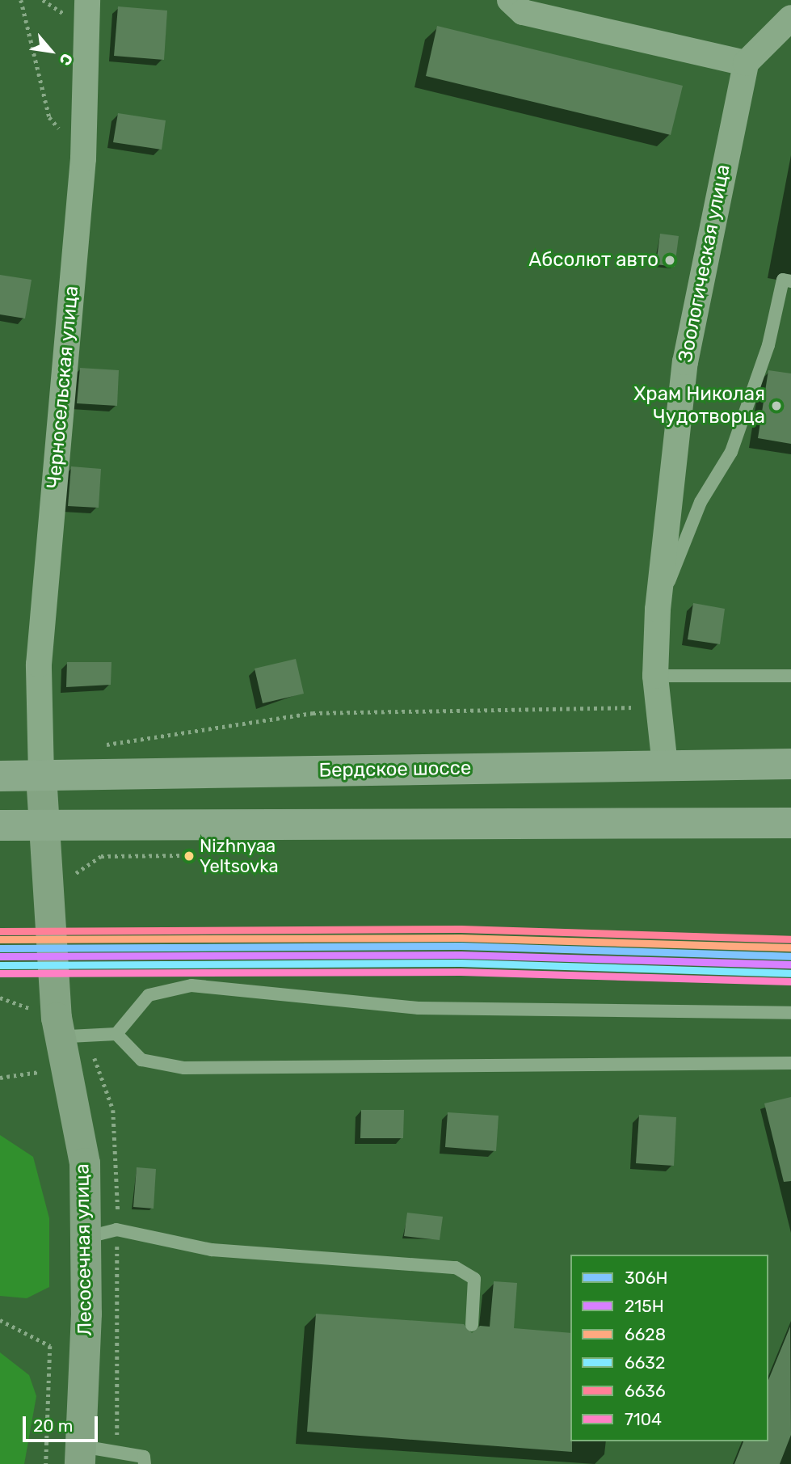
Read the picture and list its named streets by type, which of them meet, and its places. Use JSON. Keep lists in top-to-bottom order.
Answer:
{
  "streets": {
    "highway": ["Бердское шоссе"],
    "street": ["Зоологическая улица", "Черносельская улица", "Лесосечная улица"]
  },
  "crossings": [
    ["Зоологическая улица", "Бердское шоссе"],
    ["Черносельская улица", "Бердское шоссе"]
  ],
  "places": ["Абсолют авто", "Храм Николая Чудотворца", "Nizhnyaa Yeltsovka"],
  "lines": [
    "transit line 6636",
    "transit line 6628",
    "transit line 306Н",
    "transit line 215Н",
    "transit line 6632",
    "transit line 7104"
  ],
  "legend": [
    "306Н",
    "215Н",
    "6628",
    "6632",
    "6636",
    "7104"
  ],
  "scale_bar": "20 m",
  "north": "bottom right"
}
